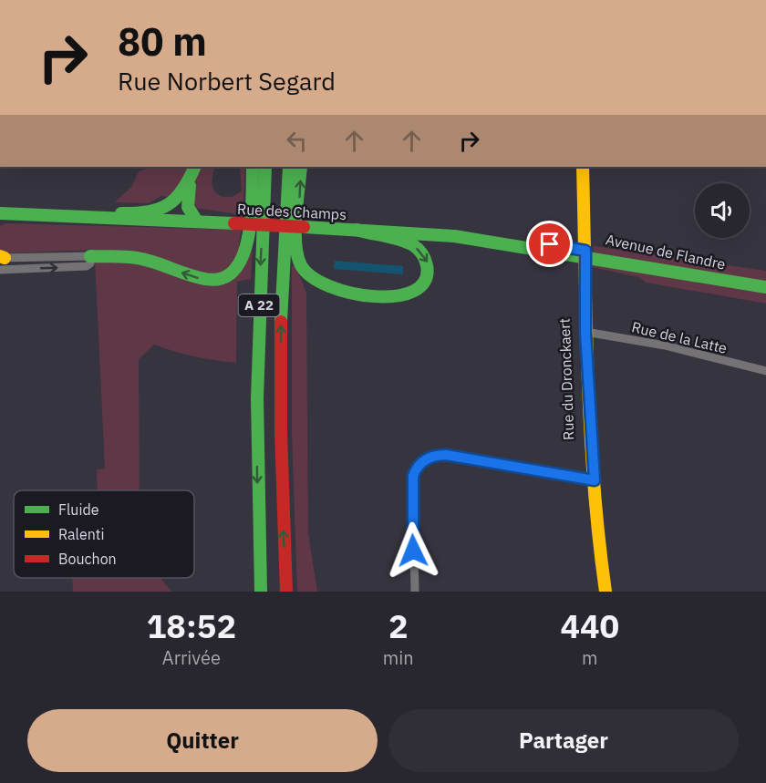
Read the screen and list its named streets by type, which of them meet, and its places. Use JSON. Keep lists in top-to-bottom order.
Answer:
{
  "streets": {
    "main road": [
      "Rue des Champs",
      "Avenue de Flandre",
      "A 22",
      "Rue du Dronckaert"
    ],
    "street": ["Rue de la Latte"]
  },
  "crossings": [
    ["Rue des Champs", "Avenue de Flandre"],
    ["Rue des Champs", "Rue du Dronckaert"],
    ["Avenue de Flandre", "Rue du Dronckaert"],
    ["Rue de la Latte", "Rue du Dronckaert"]
  ],
  "legend": ["Fluide", "Ralenti", "Bouchon"],
  "page": {
    "turn": ["80 m", "Rue Norbert Segard"],
    "eta": [
      "18:52",
      "Arrivée",
      "2",
      "min",
      "440",
      "m"
    ],
    "buttons": ["Quitter", "Partager"]
  }
}
